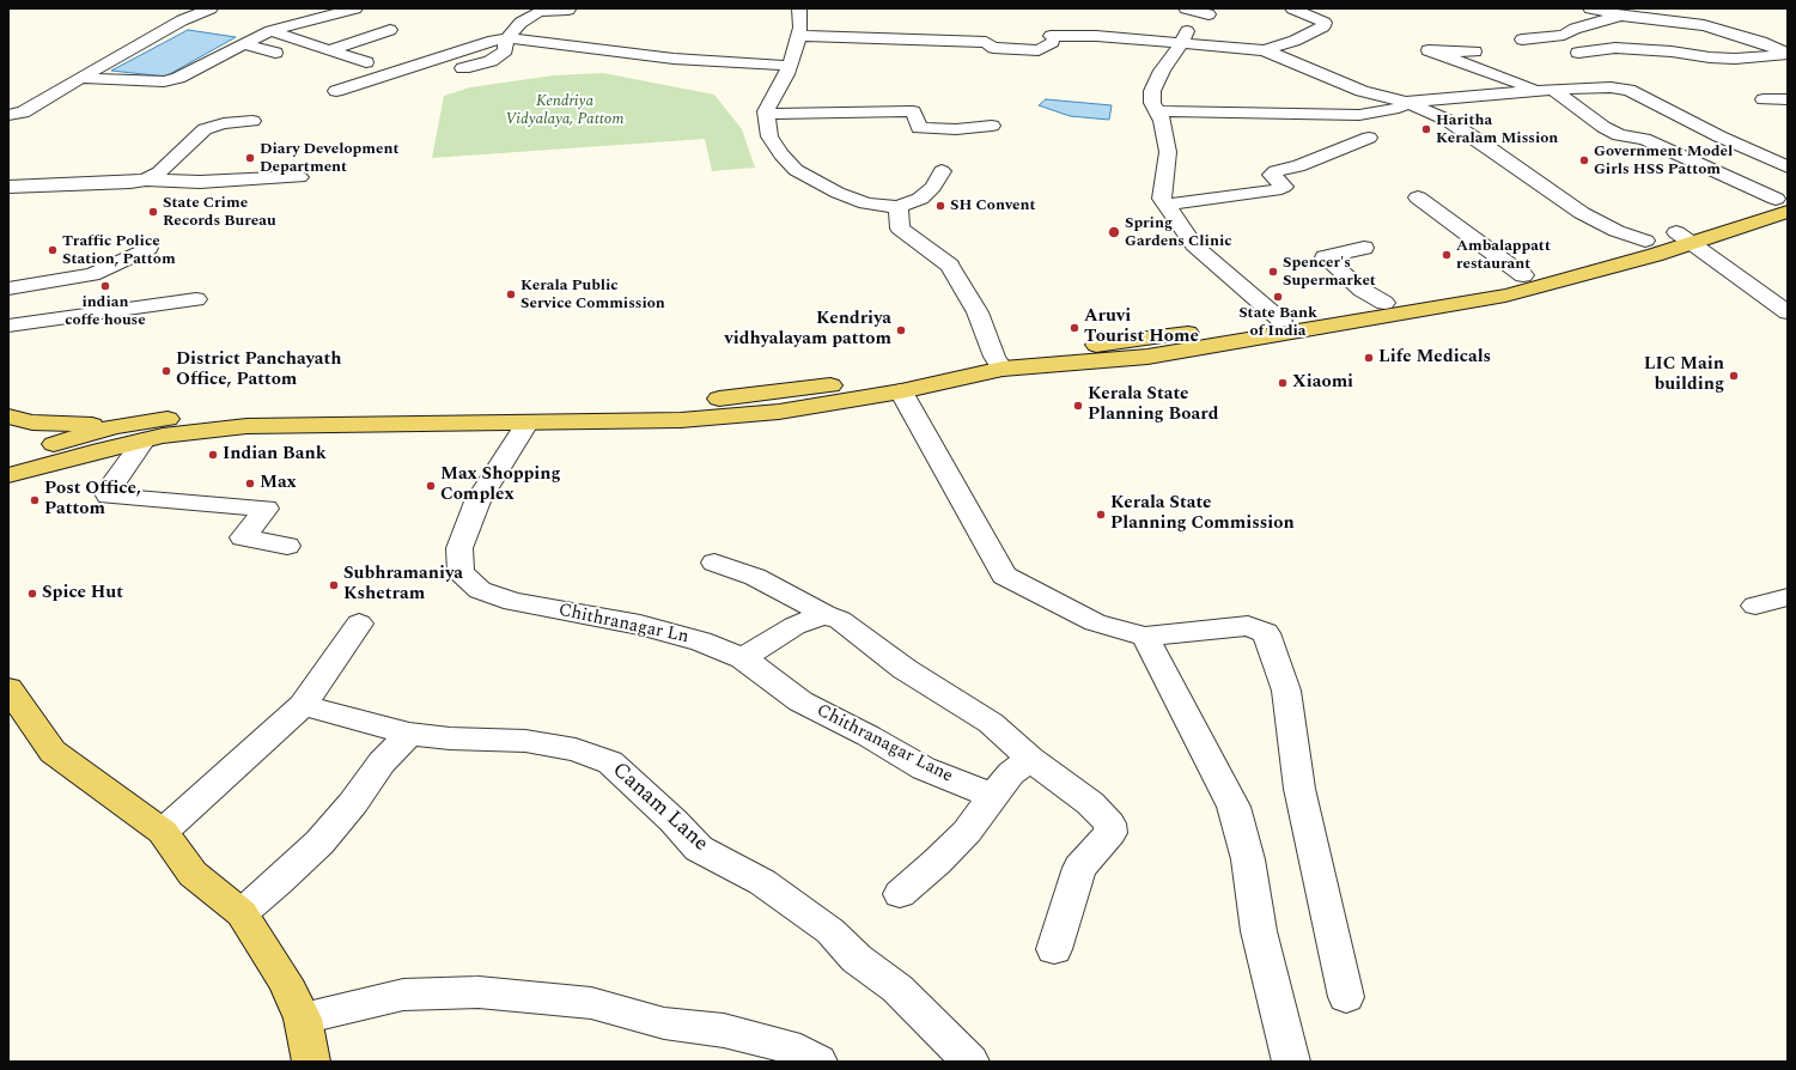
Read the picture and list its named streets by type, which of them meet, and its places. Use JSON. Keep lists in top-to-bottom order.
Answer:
{
  "streets": {
    "street": ["Chithranagar Ln", "Chithranagar Lane", "Canam Lane"]
  },
  "crossings": [
    ["Chithranagar Ln", "Chithranagar Lane"]
  ],
  "parks": ["Kendriya Vidyalaya, Pattom"],
  "places": [
    "Haritha Keralam Mission",
    "Diary Development Department",
    "Government Model Girls HSS Pattom",
    "SH Convent",
    "State Crime Records Bureau",
    "Spring Gardens Clinic",
    "Traffic Police Station, Pattom",
    "Ambalappatt restaurant",
    "Spencer's Supermarket",
    "indian coffe house",
    "Kerala Public Service Commission",
    "State Bank of India",
    "Aruvi Tourist Home",
    "Kendriya vidhyalayam pattom",
    "Life Medicals",
    "District Panchayath Office, Pattom",
    "LIC Main building",
    "Xiaomi",
    "Kerala State Planning Board",
    "Indian Bank",
    "Max",
    "Max Shopping Complex",
    "Post Office, Pattom",
    "Kerala State Planning Commission",
    "Subhramaniya Kshetram",
    "Spice Hut"
  ]
}
